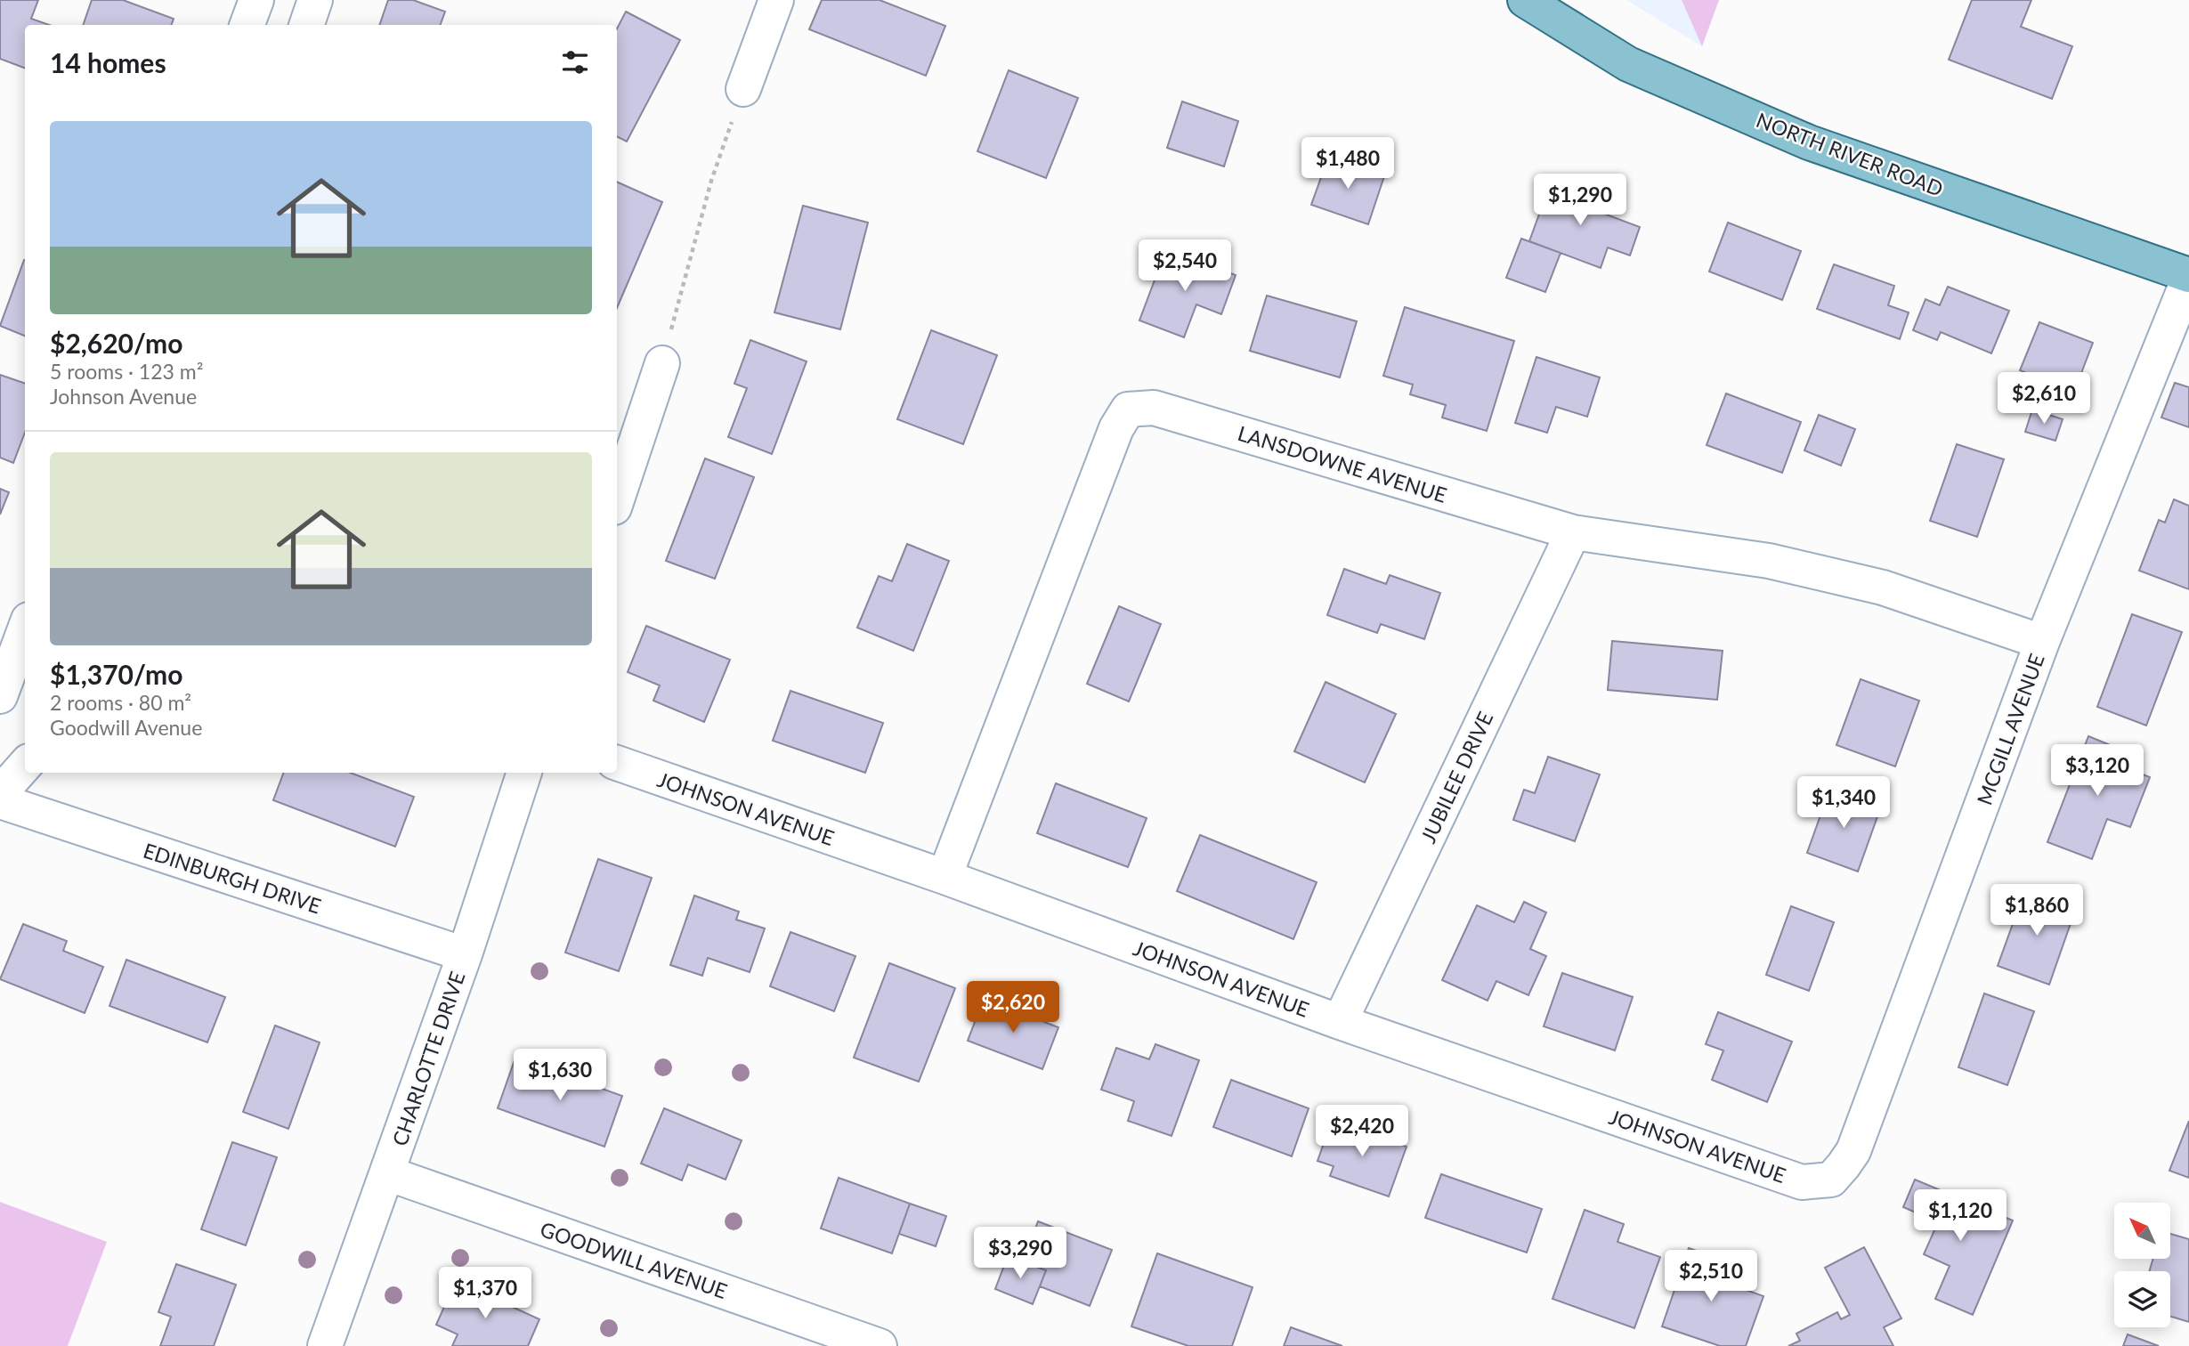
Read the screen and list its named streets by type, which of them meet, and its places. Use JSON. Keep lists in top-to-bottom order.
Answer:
{
  "streets": {
    "main road": ["NORTH RIVER ROAD"],
    "street": [
      "LANSDOWNE AVENUE",
      "MCGILL AVENUE",
      "JUBILEE DRIVE",
      "JOHNSON AVENUE",
      "EDINBURGH DRIVE",
      "CHARLOTTE DRIVE",
      "GOODWILL AVENUE"
    ]
  },
  "crossings": [
    ["NORTH RIVER ROAD", "MCGILL AVENUE"],
    ["LANSDOWNE AVENUE", "MCGILL AVENUE"],
    ["LANSDOWNE AVENUE", "JUBILEE DRIVE"],
    ["LANSDOWNE AVENUE", "JOHNSON AVENUE"],
    ["MCGILL AVENUE", "JOHNSON AVENUE"],
    ["JUBILEE DRIVE", "JOHNSON AVENUE"],
    ["EDINBURGH DRIVE", "CHARLOTTE DRIVE"],
    ["CHARLOTTE DRIVE", "GOODWILL AVENUE"]
  ],
  "north": "top left",
  "page": {
    "heading": "14 homes",
    "list": [
      {
        "name": "$2,620/mo",
        "note": "5 rooms · 123 m² · Johnson Avenue"
      },
      {
        "name": "$1,370/mo",
        "note": "2 rooms · 80 m² · Goodwill Avenue"
      }
    ],
    "price": [
      "$1,480",
      "$1,290",
      "$2,540",
      "$2,610",
      "$3,120",
      "$1,340",
      "$1,860",
      "$2,620",
      "$1,630",
      "$2,420",
      "$1,120",
      "$3,290",
      "$2,510",
      "$1,370"
    ]
  }
}
